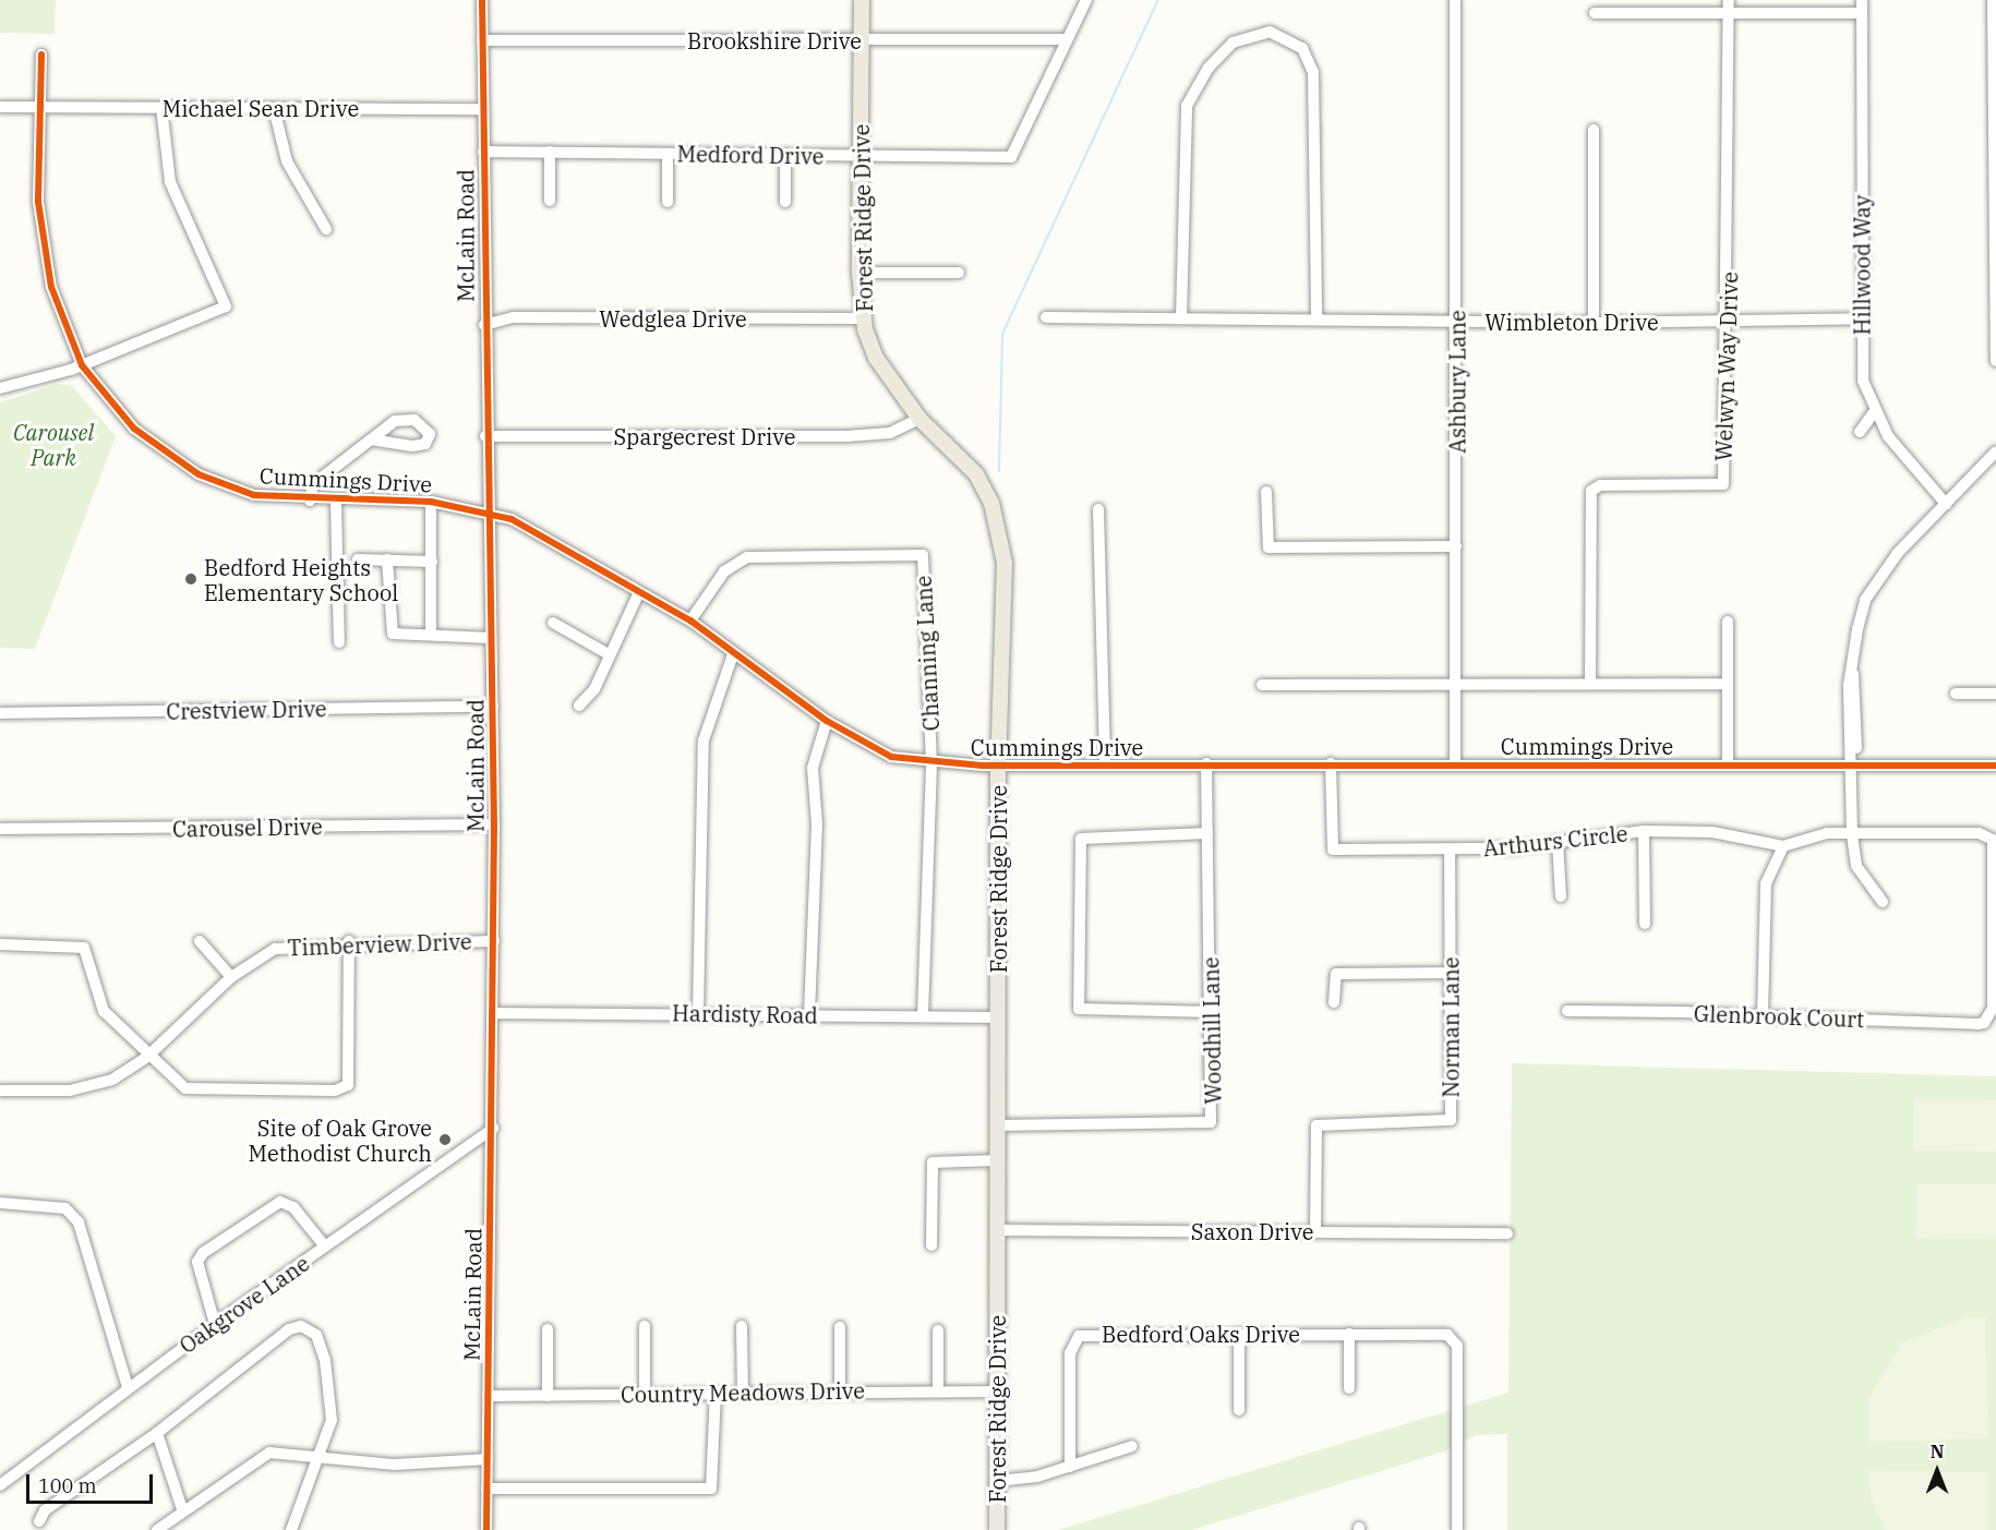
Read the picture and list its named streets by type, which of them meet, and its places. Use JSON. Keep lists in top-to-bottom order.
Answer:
{
  "streets": {
    "main road": ["Forest Ridge Drive"],
    "street": [
      "Brookshire Drive",
      "Michael Sean Drive",
      "Medford Drive",
      "McLain Road",
      "Hillwood Way",
      "Wedglea Drive",
      "Wimbleton Drive",
      "Welwyn Way Drive",
      "Ashbury Lane",
      "Spargecrest Drive",
      "Cummings Drive",
      "Channing Lane",
      "Crestview Drive",
      "Carousel Drive",
      "Arthurs Circle",
      "Timberview Drive",
      "Hardisty Road",
      "Glenbrook Court",
      "Norman Lane",
      "Woodhill Lane",
      "Saxon Drive",
      "Oakgrove Lane",
      "Bedford Oaks Drive",
      "Country Meadows Drive"
    ]
  },
  "crossings": [
    ["Brookshire Drive", "Medford Drive"],
    ["Brookshire Drive", "Forest Ridge Drive"],
    ["Brookshire Drive", "McLain Road"],
    ["Michael Sean Drive", "McLain Road"],
    ["Michael Sean Drive", "Cummings Drive"],
    ["Medford Drive", "Forest Ridge Drive"],
    ["Medford Drive", "McLain Road"],
    ["Forest Ridge Drive", "Wedglea Drive"],
    ["Forest Ridge Drive", "Spargecrest Drive"],
    ["Forest Ridge Drive", "Cummings Drive"],
    ["Forest Ridge Drive", "Hardisty Road"],
    ["Forest Ridge Drive", "Woodhill Lane"],
    ["Forest Ridge Drive", "Saxon Drive"],
    ["Forest Ridge Drive", "Country Meadows Drive"],
    ["McLain Road", "Wedglea Drive"],
    ["McLain Road", "Spargecrest Drive"],
    ["McLain Road", "Cummings Drive"],
    ["McLain Road", "Crestview Drive"],
    ["McLain Road", "Carousel Drive"],
    ["McLain Road", "Timberview Drive"],
    ["McLain Road", "Hardisty Road"],
    ["McLain Road", "Oakgrove Lane"],
    ["McLain Road", "Country Meadows Drive"],
    ["Hillwood Way", "Wimbleton Drive"],
    ["Wimbleton Drive", "Welwyn Way Drive"],
    ["Wimbleton Drive", "Ashbury Lane"],
    ["Ashbury Lane", "Cummings Drive"],
    ["Cummings Drive", "Channing Lane"],
    ["Cummings Drive", "Arthurs Circle"],
    ["Cummings Drive", "Woodhill Lane"],
    ["Channing Lane", "Hardisty Road"],
    ["Arthurs Circle", "Norman Lane"],
    ["Norman Lane", "Saxon Drive"]
  ],
  "parks": ["Carousel Park"],
  "places": ["Bedford Heights Elementary School", "Site of Oak Grove Methodist Church"],
  "scale_bar": "100 m",
  "north": "top"
}
